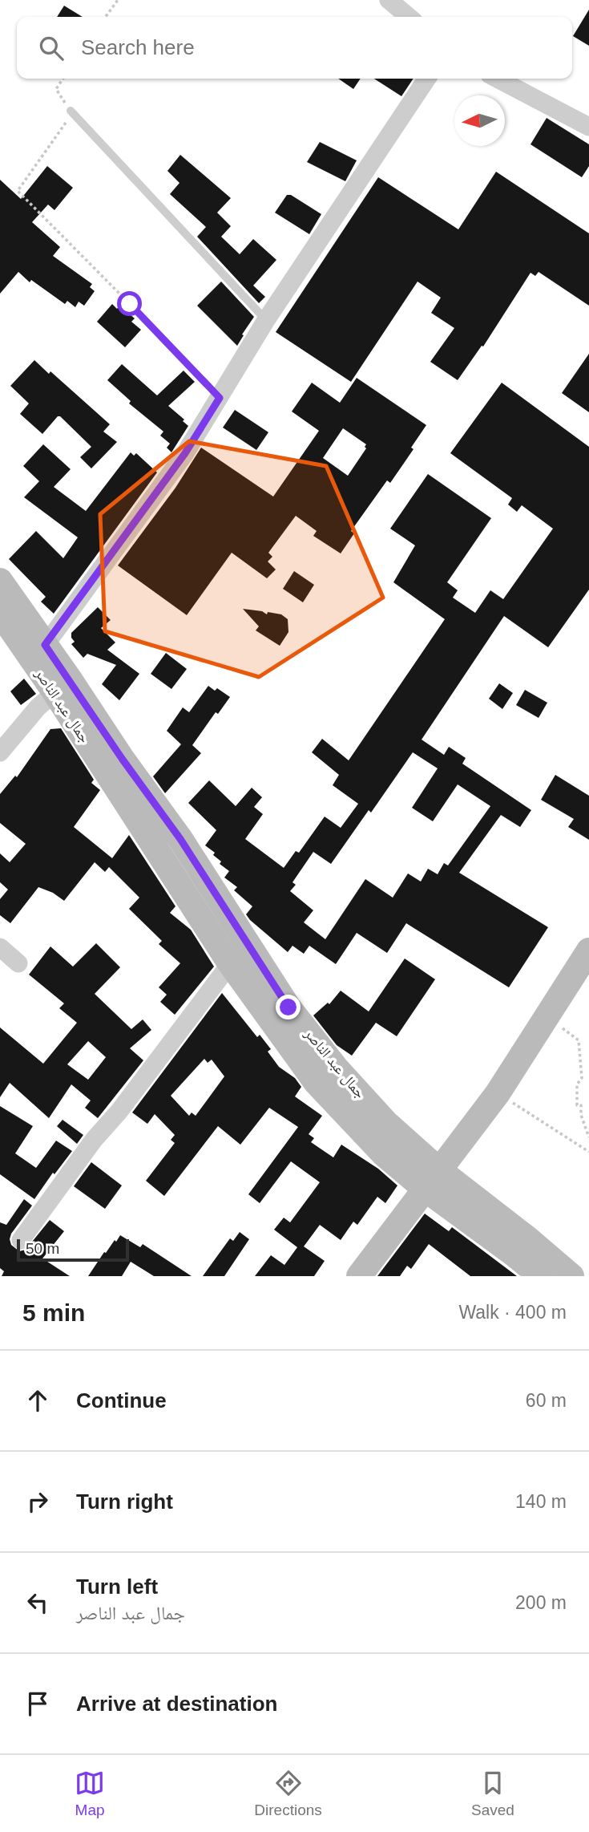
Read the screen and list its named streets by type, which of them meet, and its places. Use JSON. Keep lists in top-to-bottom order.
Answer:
{
  "streets": {
    "main road": ["جمال عبد الناصر"]
  },
  "scale_bar": "50 m",
  "north": "left",
  "page": {
    "search": "Search here",
    "scale": "50 m",
    "heading": ["5 min", "Walk · 400 m"],
    "list": [
      ["Continue", "60 m"],
      ["Turn right", "140 m"],
      ["Turn left", "جمال عبد الناصر", "200 m"],
      "Arrive at destination"
    ],
    "nav": ["Map", "Directions", "Saved"]
  }
}
